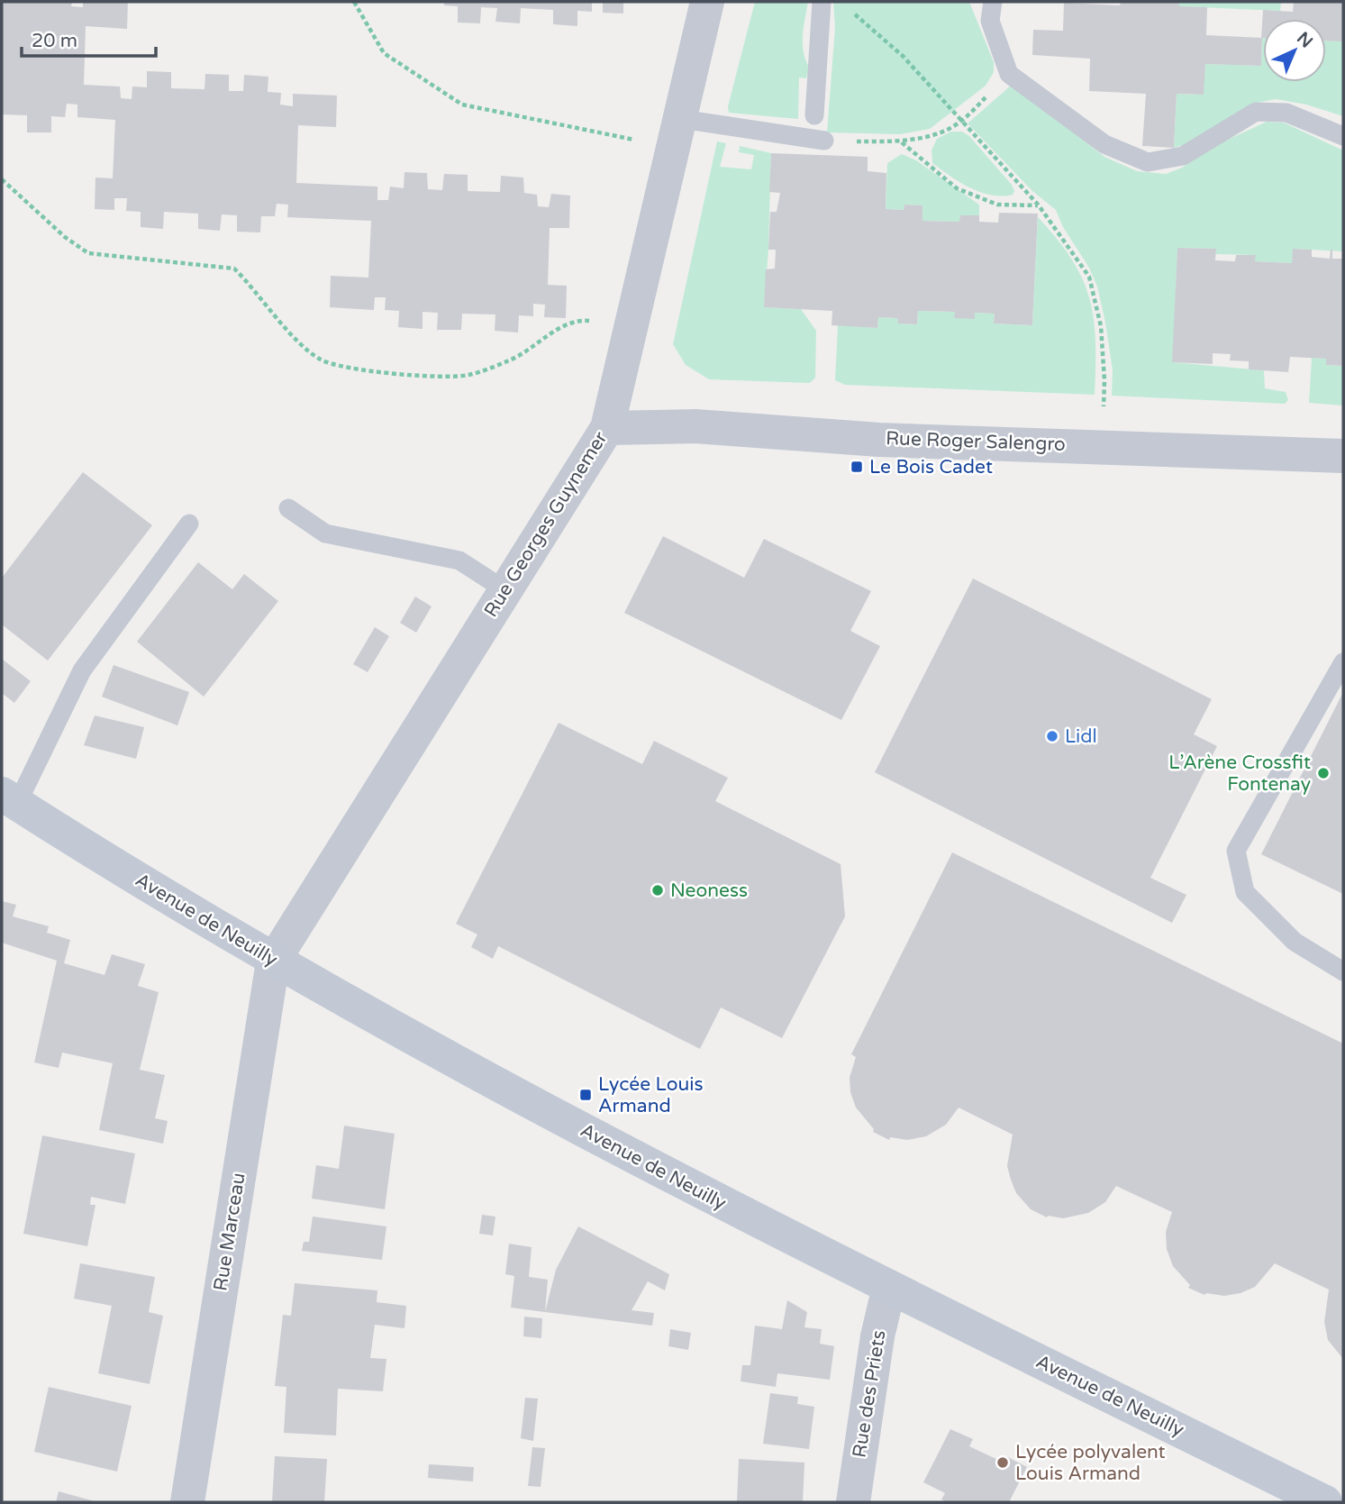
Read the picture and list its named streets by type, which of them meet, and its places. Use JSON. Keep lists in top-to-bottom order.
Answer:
{
  "streets": {
    "street": [
      "Rue Roger Salengro",
      "Rue Georges Guynemer",
      "Avenue de Neuilly",
      "Rue Marceau",
      "Rue des Priets"
    ]
  },
  "crossings": [
    ["Rue Roger Salengro", "Rue Georges Guynemer"],
    ["Rue Georges Guynemer", "Avenue de Neuilly"],
    ["Rue Georges Guynemer", "Rue Marceau"],
    ["Avenue de Neuilly", "Rue Marceau"],
    ["Avenue de Neuilly", "Rue des Priets"]
  ],
  "places": {
    "transit": ["Le Bois Cadet", "Lycée Louis Armand"],
    "other": [
      "Lidl",
      "L’Arène Crossfit Fontenay",
      "Neoness",
      "Lycée polyvalent Louis Armand"
    ]
  },
  "scale_bar": "20 m",
  "north": "top right"
}
